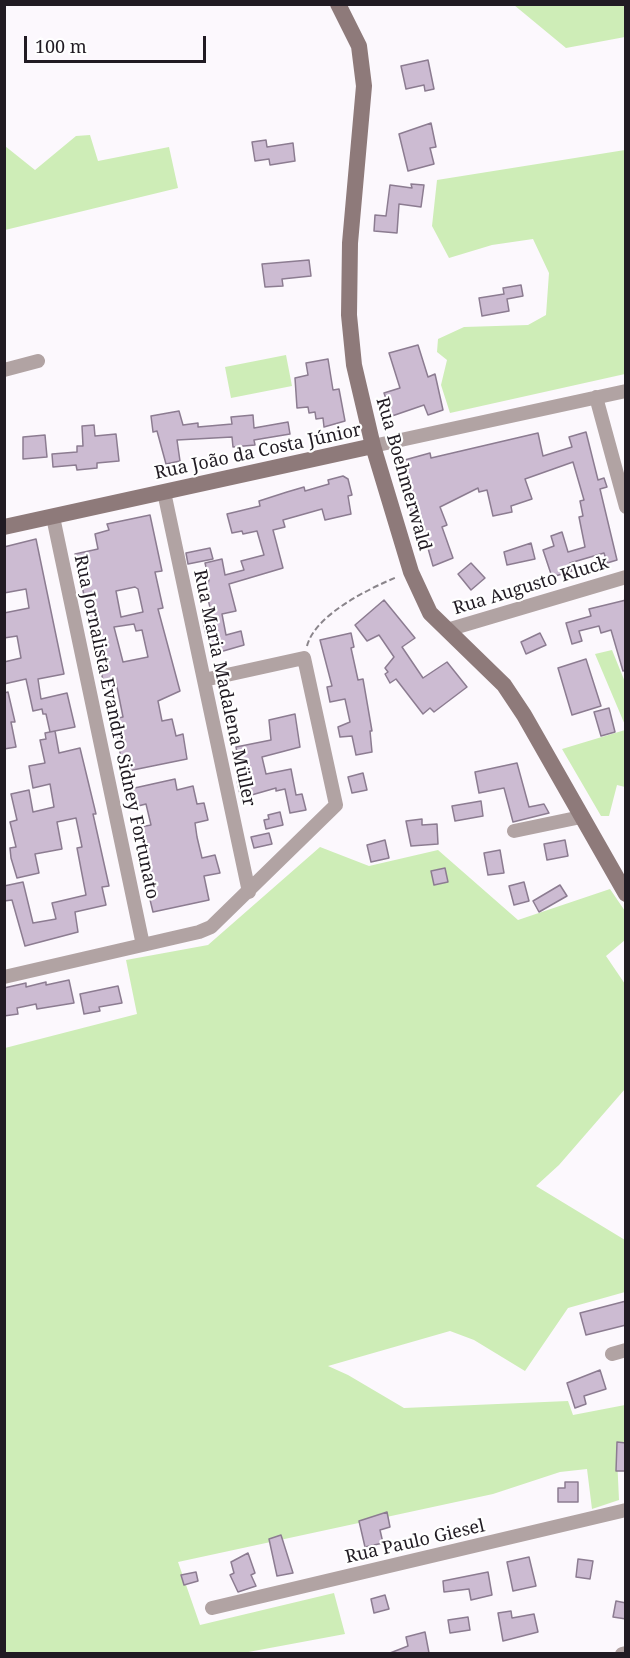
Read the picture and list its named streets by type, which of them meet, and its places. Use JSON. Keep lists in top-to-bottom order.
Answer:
{
  "streets": {
    "main road": ["Rua João da Costa Júnior", "Rua Boehmerwald"],
    "street": [
      "Rua Augusto Kluck",
      "Rua Maria Madalena Müller",
      "Rua Jornalista Evandro Sidney Fortunato",
      "Rua Paulo Giesel"
    ]
  },
  "crossings": [
    ["Rua João da Costa Júnior", "Rua Boehmerwald"],
    ["Rua João da Costa Júnior", "Rua Maria Madalena Müller"],
    ["Rua João da Costa Júnior", "Rua Jornalista Evandro Sidney Fortunato"],
    ["Rua Boehmerwald", "Rua Augusto Kluck"]
  ],
  "scale_bar": "100 m"
}
